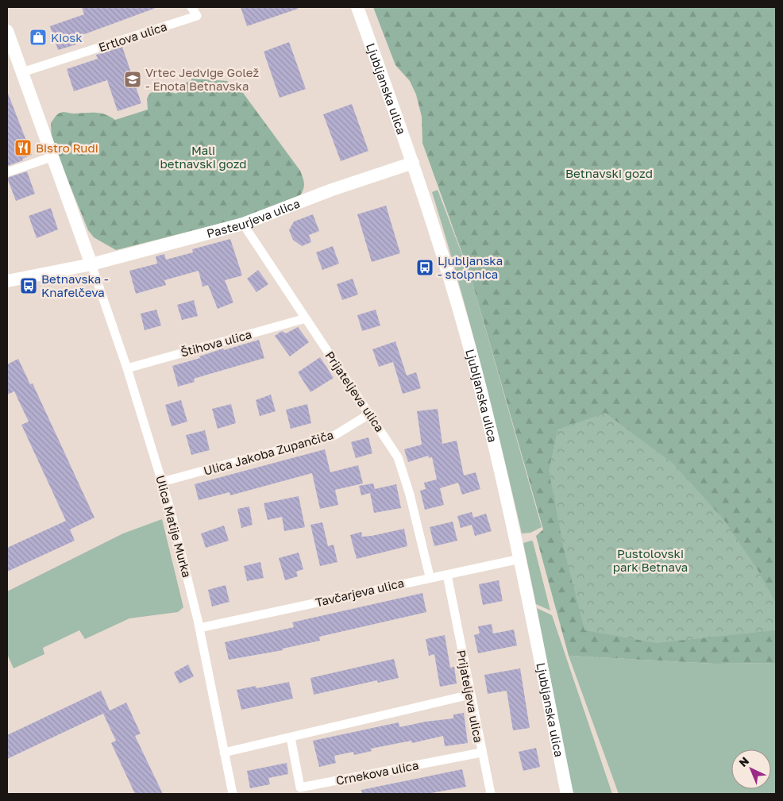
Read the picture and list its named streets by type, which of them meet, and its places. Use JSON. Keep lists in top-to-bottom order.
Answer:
{
  "streets": {
    "street": [
      "Ertlova ulica",
      "Ljubljanska ulica",
      "Pasteurjeva ulica",
      "Štihova ulica",
      "Prijateljeva ulica",
      "Ulica Jakoba Zupančiča",
      "Ulica Matije Murka",
      "Tavčarjeva ulica",
      "Crnekova ulica"
    ]
  },
  "crossings": [
    ["Ljubljanska ulica", "Pasteurjeva ulica"],
    ["Ljubljanska ulica", "Tavčarjeva ulica"],
    ["Pasteurjeva ulica", "Prijateljeva ulica"],
    ["Pasteurjeva ulica", "Ulica Matije Murka"],
    ["Štihova ulica", "Prijateljeva ulica"],
    ["Štihova ulica", "Ulica Matije Murka"],
    ["Prijateljeva ulica", "Ulica Jakoba Zupančiča"],
    ["Prijateljeva ulica", "Tavčarjeva ulica"],
    ["Prijateljeva ulica", "Crnekova ulica"],
    ["Ulica Jakoba Zupančiča", "Ulica Matije Murka"],
    ["Ulica Matije Murka", "Tavčarjeva ulica"]
  ],
  "parks": ["Mali betnavski gozd", "Betnavski gozd", "Pustolovski park Betnava"],
  "places": {
    "shop": ["Kiosk"],
    "school or university": ["Vrtec Jedvige Golež - Enota Betnavska"],
    "restaurant": ["Bistro Rudi"],
    "bus stop": ["Ljubljanska - stolpnica", "Betnavska - Knafelčeva"]
  },
  "north": "top left"
}
